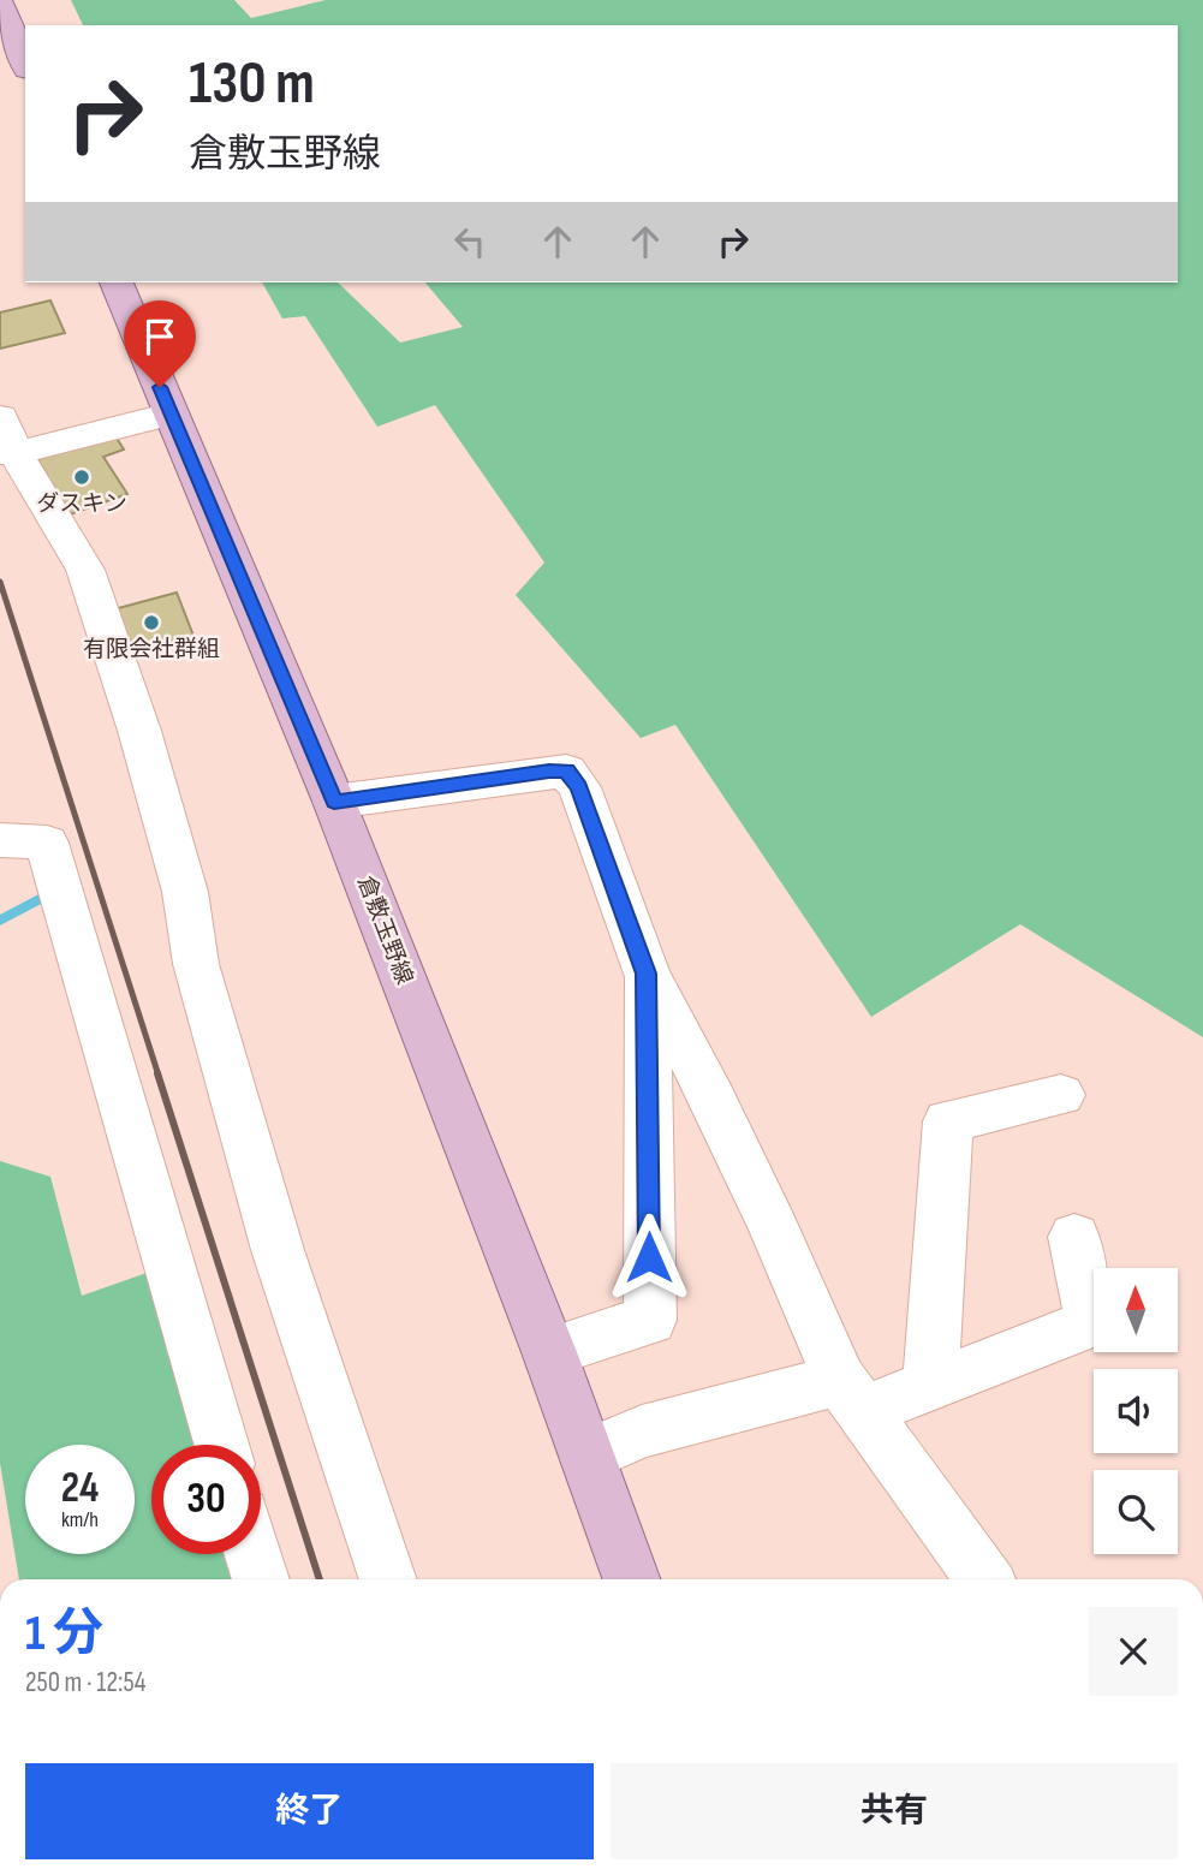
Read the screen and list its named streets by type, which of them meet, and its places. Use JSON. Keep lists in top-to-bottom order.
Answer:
{
  "streets": {
    "main road": ["倉敷玉野線"]
  },
  "places": ["ダスキン", "有限会社群組"],
  "north": "top",
  "page": {
    "turn": ["130 m", "倉敷玉野線"],
    "speed": "24 km/h",
    "limit": "30",
    "heading": ["1 分", "250 m · 12:54"],
    "buttons": ["終了", "共有"]
  }
}
